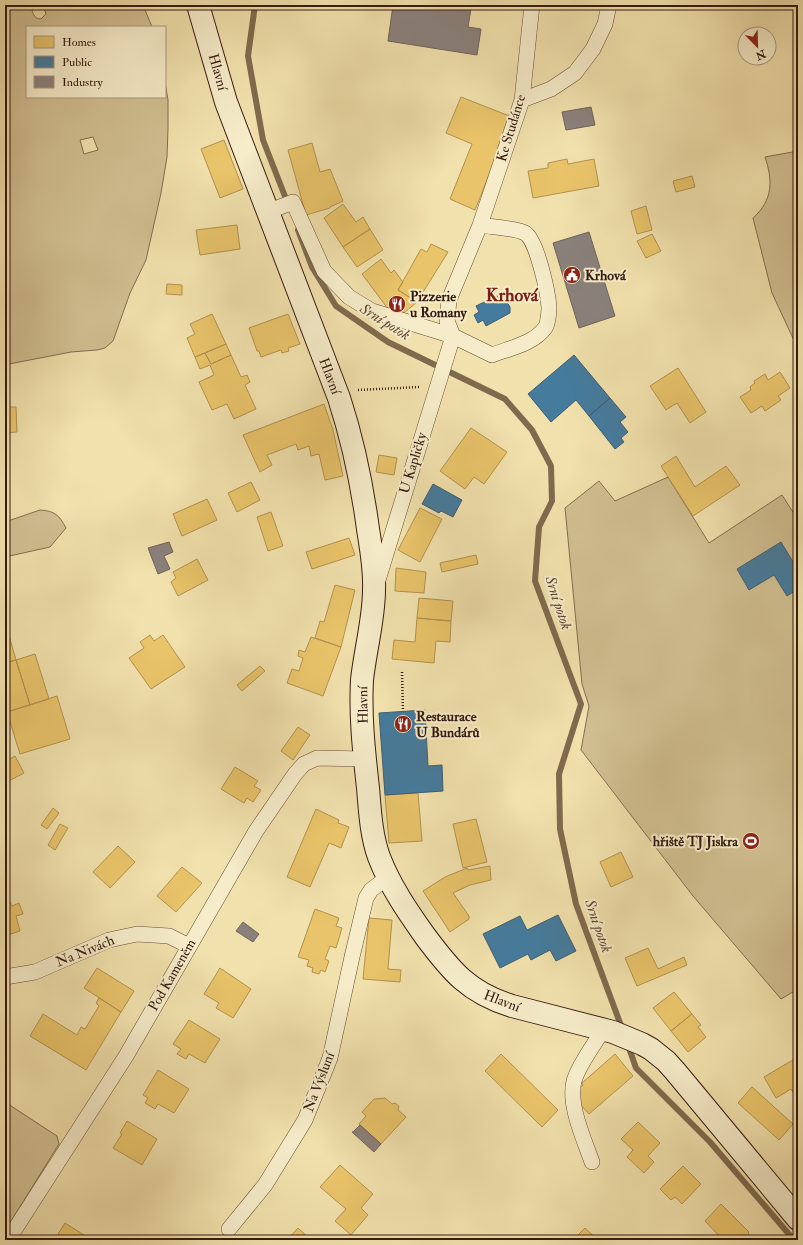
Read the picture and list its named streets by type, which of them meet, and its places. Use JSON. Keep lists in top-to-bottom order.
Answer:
{
  "streets": {
    "street": [
      "Hlavní",
      "Ke Studánce",
      "U Kapličky",
      "Na Nivách",
      "Pod Kameněm",
      "Na Výsluní"
    ]
  },
  "crossings": [
    ["Hlavní", "U Kapličky"],
    ["Hlavní", "Pod Kameněm"],
    ["Hlavní", "Na Výsluní"],
    ["Ke Studánce", "U Kapličky"],
    ["Na Nivách", "Pod Kameněm"]
  ],
  "districts": ["Krhová"],
  "water": ["Srní potok"],
  "places": {
    "public building": ["Krhová"],
    "restaurant": ["Pizzerie u Romany", "Restaurace U Bundárů"],
    "sports": ["hřiště TJ Jiskra"]
  },
  "legend": ["Homes", "Public", "Industry"],
  "north": "bottom right"
}
